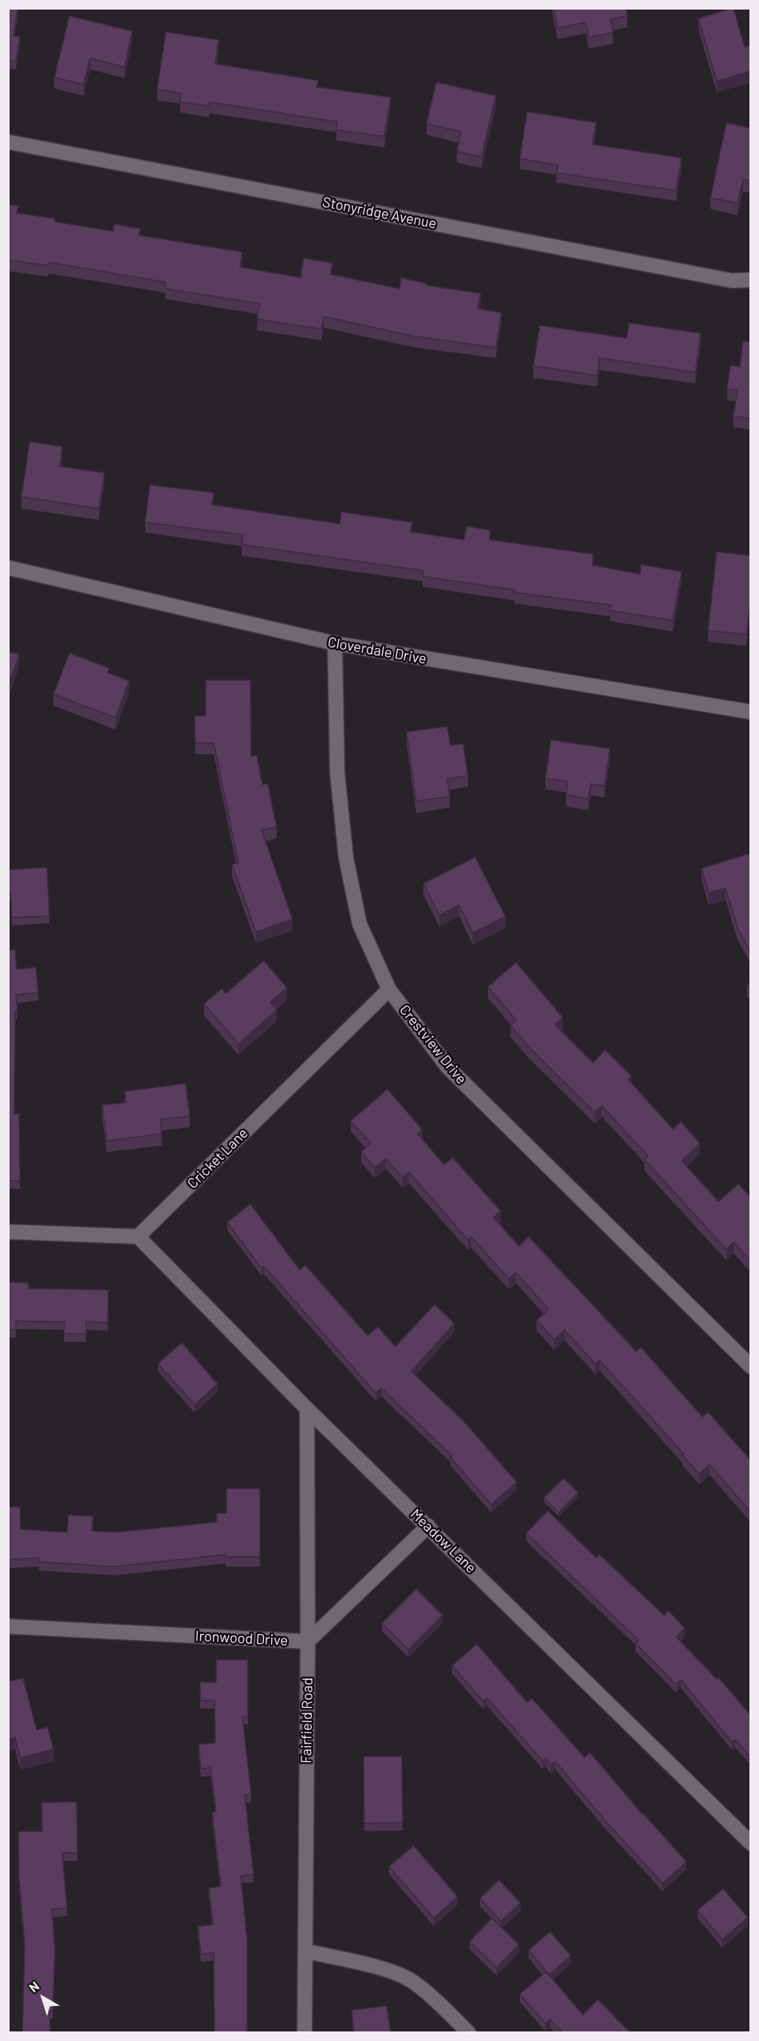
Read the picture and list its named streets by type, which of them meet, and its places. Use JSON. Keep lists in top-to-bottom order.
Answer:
{
  "streets": {
    "street": [
      "Stonyridge Avenue",
      "Cloverdale Drive",
      "Crestview Drive",
      "Cricket Lane",
      "Meadow Lane",
      "Ironwood Drive",
      "Fairfield Road"
    ]
  },
  "crossings": [
    ["Cloverdale Drive", "Crestview Drive"],
    ["Crestview Drive", "Cricket Lane"],
    ["Cricket Lane", "Meadow Lane"],
    ["Meadow Lane", "Ironwood Drive"],
    ["Meadow Lane", "Fairfield Road"],
    ["Ironwood Drive", "Fairfield Road"]
  ],
  "north": "top left"
}
